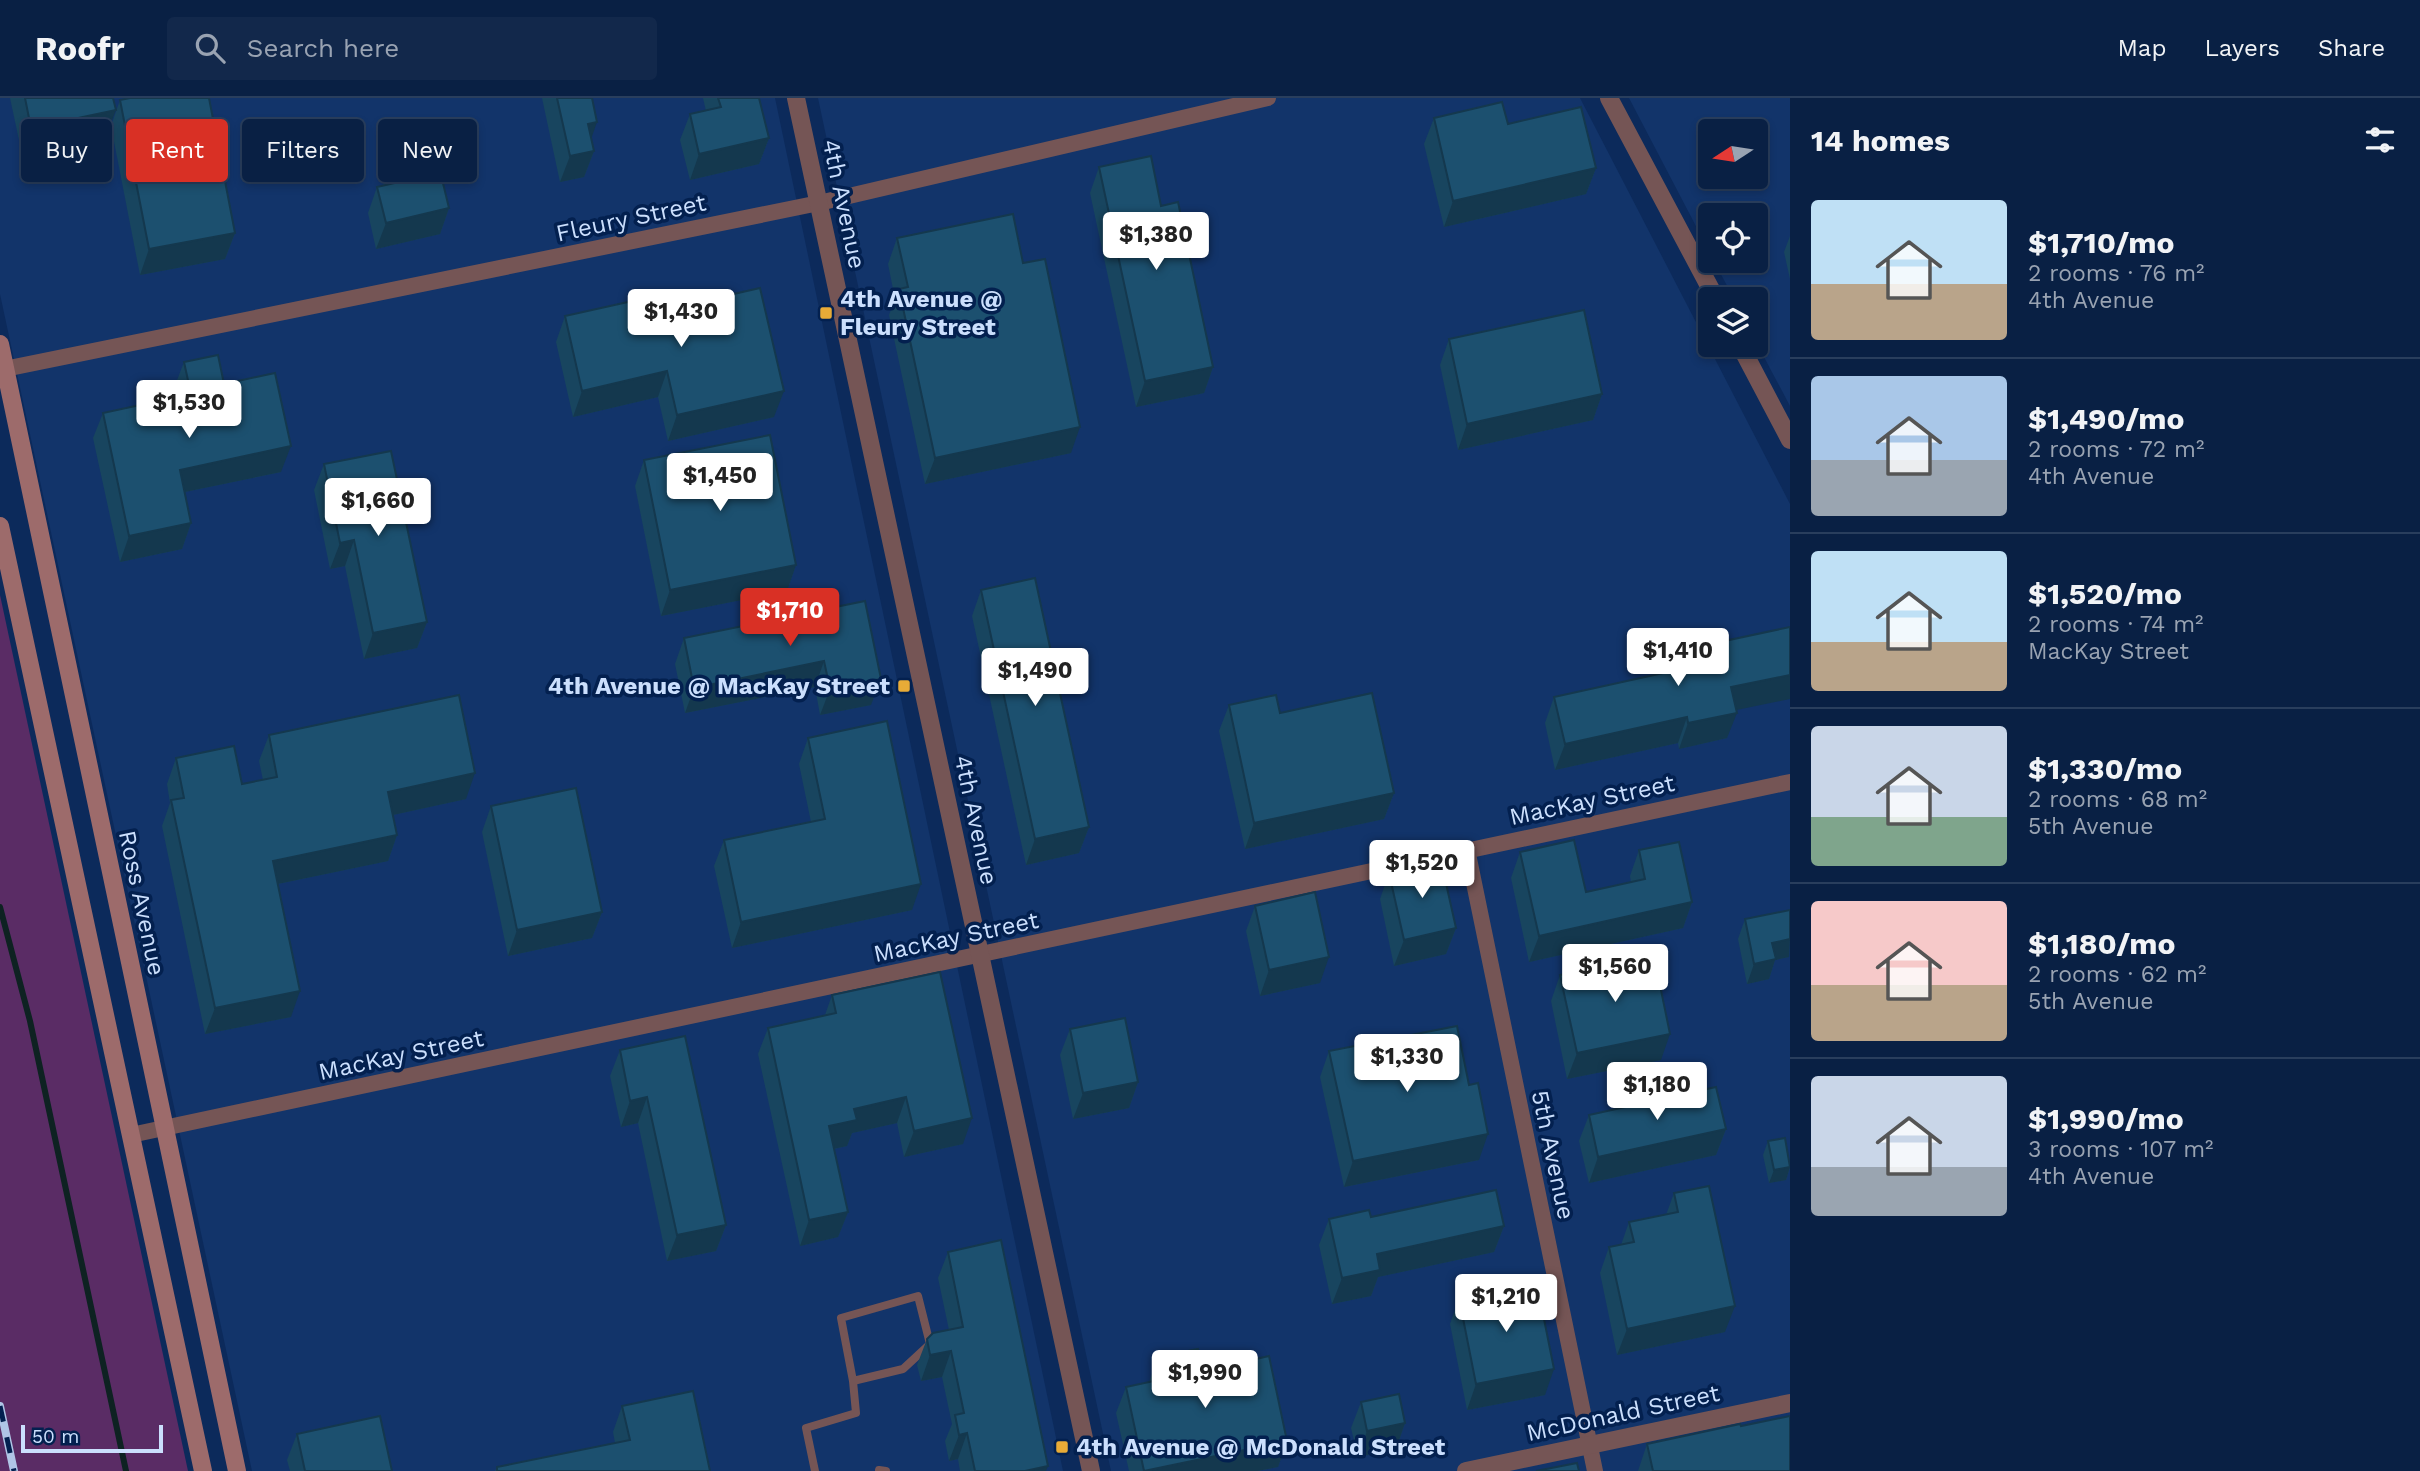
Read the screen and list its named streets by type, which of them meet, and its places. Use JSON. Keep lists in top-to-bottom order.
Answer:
{
  "streets": {
    "main road": ["Ross Avenue"],
    "street": [
      "4th Avenue",
      "Fleury Street",
      "MacKay Street",
      "5th Avenue",
      "McDonald Street"
    ]
  },
  "crossings": [
    ["4th Avenue", "Fleury Street"],
    ["4th Avenue", "MacKay Street"],
    ["Fleury Street", "Ross Avenue"],
    ["MacKay Street", "Ross Avenue"],
    ["MacKay Street", "5th Avenue"],
    ["5th Avenue", "McDonald Street"]
  ],
  "places": {
    "transit": ["4th Avenue @ Fleury Street", "4th Avenue @ MacKay Street", "4th Avenue @ McDonald Street"]
  },
  "scale_bar": "50 m",
  "north": "left",
  "page": {
    "header": "Roofr",
    "search": "Search here",
    "nav": ["Map", "Layers", "Share"],
    "heading": "14 homes",
    "chip": [
      "Buy",
      "Rent",
      "Filters",
      "New"
    ],
    "list": [
      {
        "name": "$1,710/mo",
        "note": "2 rooms · 76 m² · 4th Avenue"
      },
      {
        "name": "$1,490/mo",
        "note": "2 rooms · 72 m² · 4th Avenue"
      },
      {
        "name": "$1,520/mo",
        "note": "2 rooms · 74 m² · MacKay Street"
      },
      {
        "name": "$1,330/mo",
        "note": "2 rooms · 68 m² · 5th Avenue"
      },
      {
        "name": "$1,180/mo",
        "note": "2 rooms · 62 m² · 5th Avenue"
      },
      {
        "name": "$1,990/mo",
        "note": "3 rooms · 107 m² · 4th Avenue"
      }
    ],
    "price": [
      "$1,380",
      "$1,430",
      "$1,530",
      "$1,450",
      "$1,660",
      "$1,710",
      "$1,410",
      "$1,490",
      "$1,520",
      "$1,560",
      "$1,330",
      "$1,180",
      "$1,210",
      "$1,990"
    ],
    "scale": "50 m"
  }
}
